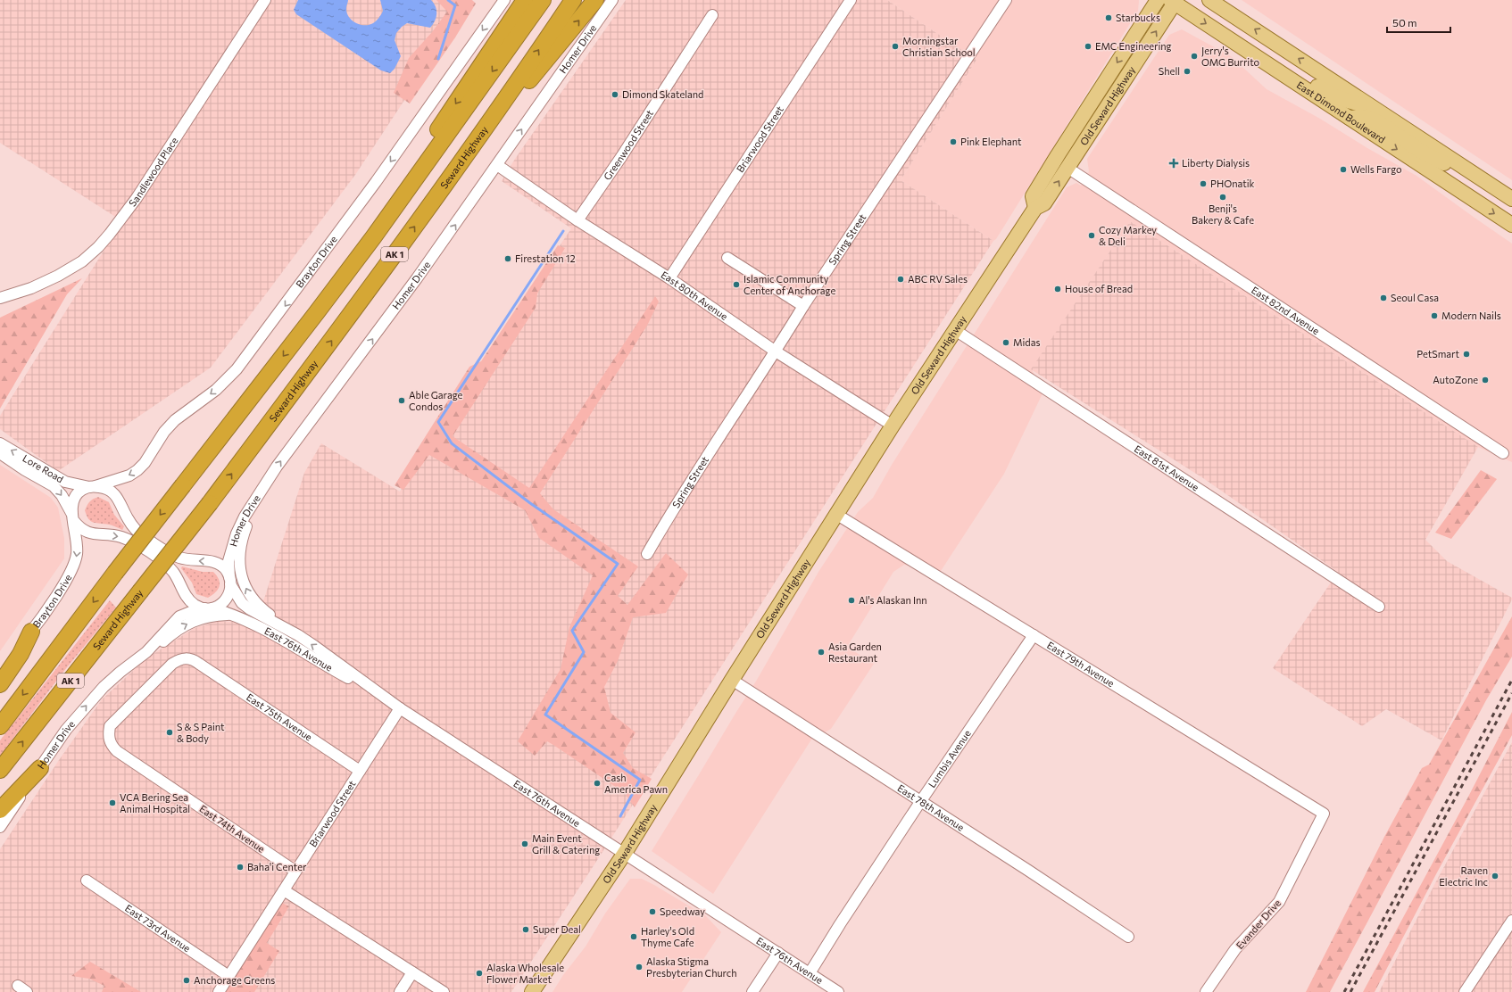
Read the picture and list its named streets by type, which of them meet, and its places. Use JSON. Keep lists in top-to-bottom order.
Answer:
{
  "streets": {
    "highway": ["Seward Highway", "AK 1"],
    "main road": ["Old Seward Highway", "East Dimond Boulevard"],
    "street": [
      "Homer Drive",
      "Briarwood Street",
      "Greenwood Street",
      "Sandlewood Place",
      "Spring Street",
      "Brayton Drive",
      "East 80th Avenue",
      "East 82nd Avenue",
      "Lore Road",
      "East 81st Avenue",
      "East 76th Avenue",
      "East 79th Avenue",
      "East 75th Avenue",
      "Lumbis Avenue",
      "East 78th Avenue",
      "East 74th Avenue",
      "Evander Drive",
      "East 73rd Avenue"
    ]
  },
  "crossings": [
    ["Homer Drive", "East 80th Avenue"],
    ["Homer Drive", "Lore Road"],
    ["Homer Drive", "East 76th Avenue"],
    ["Old Seward Highway", "East Dimond Boulevard"],
    ["Old Seward Highway", "East 80th Avenue"],
    ["Old Seward Highway", "East 82nd Avenue"],
    ["Old Seward Highway", "East 81st Avenue"],
    ["Old Seward Highway", "East 76th Avenue"],
    ["Old Seward Highway", "East 79th Avenue"],
    ["Old Seward Highway", "East 78th Avenue"],
    ["Briarwood Street", "East 80th Avenue"],
    ["Briarwood Street", "East 76th Avenue"],
    ["Briarwood Street", "East 75th Avenue"],
    ["Briarwood Street", "East 74th Avenue"],
    ["Briarwood Street", "East 73rd Avenue"],
    ["Greenwood Street", "East 80th Avenue"],
    ["Spring Street", "East 80th Avenue"],
    ["Brayton Drive", "Lore Road"],
    ["Brayton Drive", "East 76th Avenue"],
    ["Lore Road", "East 76th Avenue"],
    ["East 76th Avenue", "Lumbis Avenue"],
    ["East 79th Avenue", "Lumbis Avenue"],
    ["East 79th Avenue", "Evander Drive"],
    ["East 75th Avenue", "East 74th Avenue"],
    ["Lumbis Avenue", "East 78th Avenue"]
  ],
  "one_way": ["Homer Drive", "Brayton Drive"],
  "places": {
    "other": [
      "Starbucks",
      "Morningstar Christian School",
      "EMC Engineering",
      "Jerry's OMG Burrito",
      "Shell",
      "Dimond Skateland",
      "Pink Elephant",
      "Wells Fargo",
      "PHOnatik",
      "Benji's Bakery & Cafe",
      "Cozy Markey & Deli",
      "Firestation 12",
      "ABC RV Sales",
      "Islamic Community Center of Anchorage",
      "House of Bread",
      "Seoul Casa",
      "Modern Nails",
      "Midas",
      "PetSmart",
      "AutoZone",
      "Able Garage Condos",
      "Al's Alaskan Inn",
      "Asia Garden Restaurant",
      "S & S Paint & Body",
      "Cash America Pawn",
      "VCA Bering Sea Animal Hospital",
      "Main Event Grill & Catering",
      "Baha'i Center",
      "Raven Electric Inc",
      "Speedway",
      "Super Deal",
      "Harley's Old Thyme Cafe",
      "Alaska Stigma Presbyterian Church",
      "Alaska Wholesale Flower Market",
      "Anchorage Greens"
    ],
    "health": ["Liberty Dialysis"]
  },
  "scale_bar": "50 m"
}
